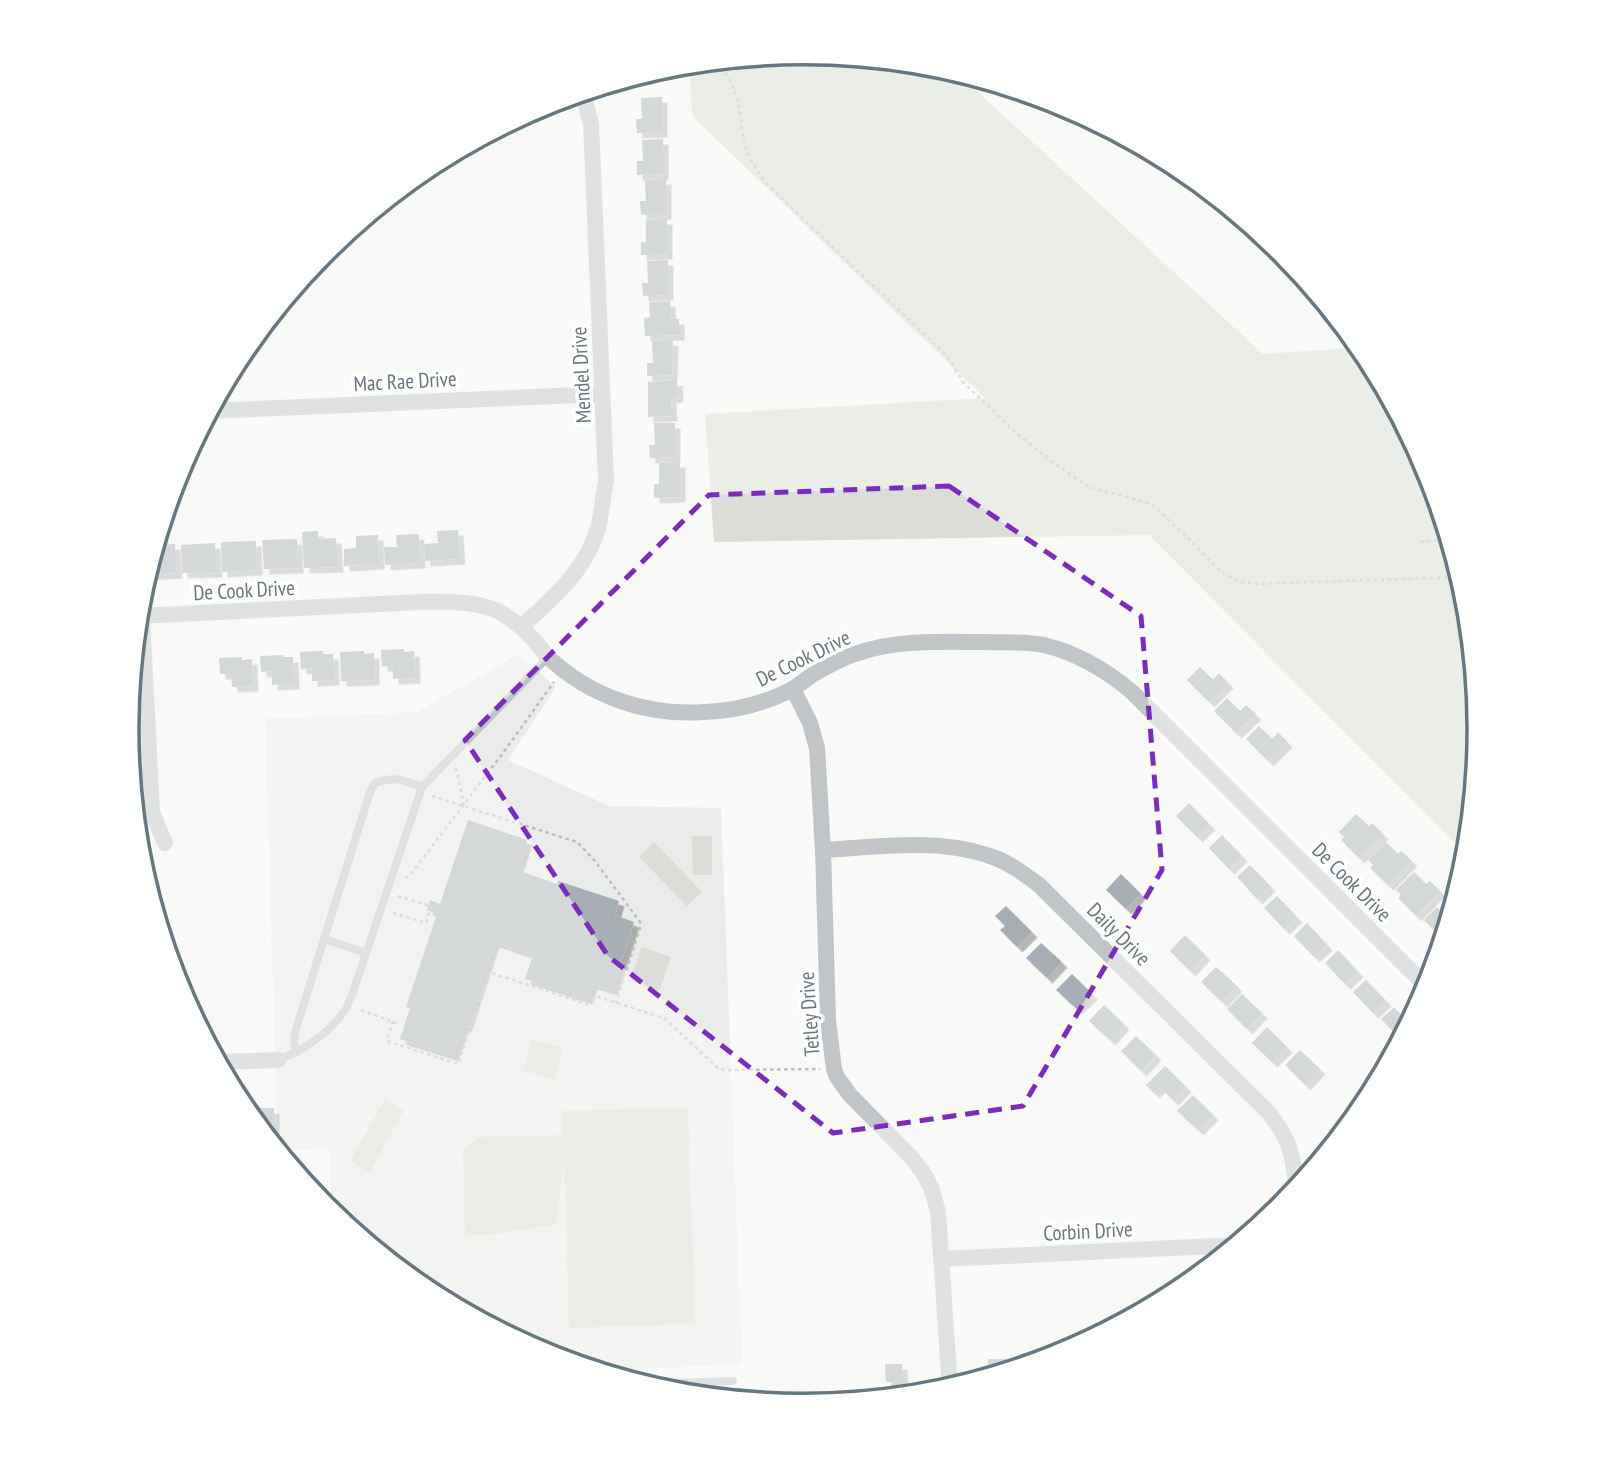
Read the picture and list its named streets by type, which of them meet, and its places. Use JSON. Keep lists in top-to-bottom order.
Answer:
{
  "streets": {
    "street": [
      "Mendel Drive",
      "Mac Rae Drive",
      "De Cook Drive",
      "Daily Drive",
      "Tetley Drive",
      "Corbin Drive"
    ]
  },
  "crossings": [
    ["Mendel Drive", "Mac Rae Drive"],
    ["Mendel Drive", "De Cook Drive"],
    ["De Cook Drive", "Tetley Drive"],
    ["Daily Drive", "Tetley Drive"],
    ["Tetley Drive", "Corbin Drive"]
  ]
}
